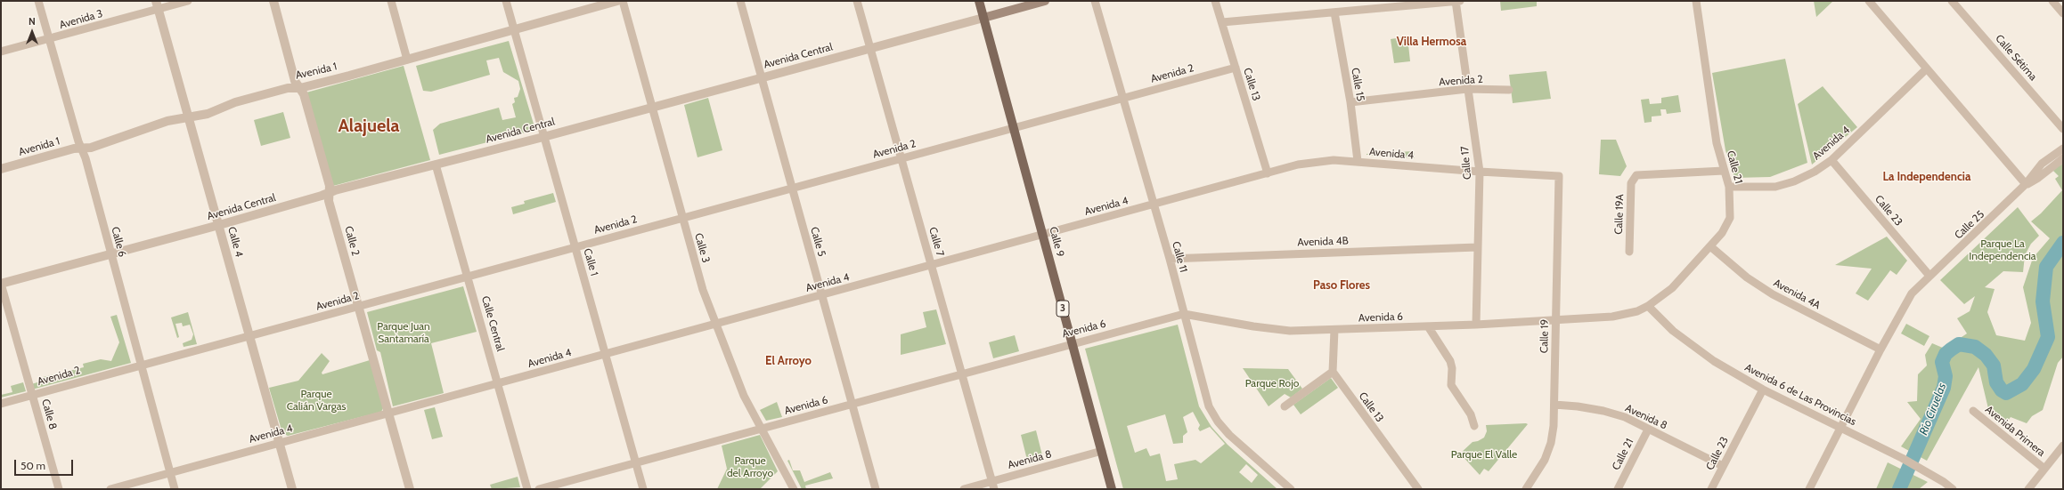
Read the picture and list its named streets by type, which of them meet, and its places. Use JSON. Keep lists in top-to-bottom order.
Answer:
{
  "streets": {
    "main road": ["Avenida Central", "Calle 9", "3"],
    "street": [
      "Avenida 3",
      "Calle Sétima",
      "Avenida 1",
      "Avenida 2",
      "Calle 13",
      "Calle 15",
      "Avenida 4",
      "Calle 17",
      "Calle 21",
      "Calle 23",
      "Calle 19A",
      "Calle 25",
      "Calle 2",
      "Calle 6",
      "Calle 4",
      "Calle 5",
      "Calle 7",
      "Avenida 4B",
      "Calle 3",
      "Calle 11",
      "Calle 1",
      "Avenida 4A",
      "Avenida 6",
      "Calle Central",
      "Calle 19",
      "Avenida 6 de Las Provincias",
      "Calle 8",
      "Avenida 8",
      "Avenida Primera"
    ]
  },
  "crossings": [
    ["Avenida 3", "Calle 6"],
    ["Avenida 3", "Calle 4"],
    ["Avenida Central", "Calle 2"],
    ["Avenida Central", "Calle 6"],
    ["Avenida Central", "Calle 4"],
    ["Avenida Central", "Calle 5"],
    ["Avenida Central", "Calle 7"],
    ["Avenida Central", "Calle 9"],
    ["Avenida Central", "Calle 3"],
    ["Avenida Central", "Calle 1"],
    ["Avenida Central", "Calle Central"],
    ["Avenida Central", "Calle 8"],
    ["Avenida 1", "Calle 2"],
    ["Avenida 1", "Calle 6"],
    ["Avenida 1", "Calle 4"],
    ["Avenida 1", "Calle 1"],
    ["Avenida 2", "Calle 13"],
    ["Avenida 2", "Calle 15"],
    ["Avenida 2", "Calle 17"],
    ["Avenida 2", "Calle 2"],
    ["Avenida 2", "Calle 6"],
    ["Avenida 2", "Calle 4"],
    ["Avenida 2", "Calle 5"],
    ["Avenida 2", "Calle 7"],
    ["Avenida 2", "Calle 9"],
    ["Avenida 2", "Calle 3"],
    ["Avenida 2", "Calle 11"],
    ["Avenida 2", "Calle 1"],
    ["Avenida 2", "Calle Central"],
    ["Avenida 2", "Calle 8"],
    ["Calle 13", "Avenida 4"],
    ["Calle 15", "Avenida 4"],
    ["Avenida 4", "Calle 17"],
    ["Avenida 4", "Calle 21"],
    ["Avenida 4", "Calle 23"],
    ["Avenida 4", "Calle 2"],
    ["Avenida 4", "Calle 6"],
    ["Avenida 4", "Calle 4"],
    ["Avenida 4", "Calle 5"],
    ["Avenida 4", "Calle 7"],
    ["Avenida 4", "Calle 9"],
    ["Avenida 4", "Calle 3"],
    ["Avenida 4", "Calle 11"],
    ["Avenida 4", "Calle 1"],
    ["Avenida 4", "Calle Central"],
    ["Avenida 4", "Calle 19"],
    ["Calle 17", "Avenida 4B"],
    ["Calle 17", "Avenida 6"],
    ["Calle 21", "Calle 19A"],
    ["Calle 21", "Avenida 4A"],
    ["Calle 21", "Avenida 6"],
    ["Calle 21", "Avenida 6 de Las Provincias"],
    ["Calle 21", "Avenida 8"],
    ["Calle 23", "Calle 25"],
    ["Calle 23", "Avenida 6 de Las Provincias"],
    ["Calle 23", "Avenida 8"],
    ["Calle 25", "Avenida 4A"],
    ["Calle 25", "Avenida 6 de Las Provincias"],
    ["Calle 5", "Avenida 6"],
    ["Calle 7", "Avenida 6"],
    ["Calle 7", "Avenida 8"],
    ["Calle 9", "Avenida 6"],
    ["Calle 9", "Avenida 8"],
    ["Avenida 4B", "Calle 11"],
    ["Calle 3", "Avenida 6"],
    ["Calle 11", "Avenida 6"],
    ["Calle 1", "Avenida 6"],
    ["Avenida 6", "Calle 19"],
    ["Avenida 6", "Avenida 6 de Las Provincias"],
    ["Calle 19", "Avenida 8"]
  ],
  "districts": [
    "Villa Hermosa",
    "Alajuela",
    "La Independencia",
    "Paso Flores",
    "El Arroyo"
  ],
  "water": ["Río Ciruelas"],
  "parks": [
    "Parque La Independencia",
    "Parque Juan Santamaría",
    "Parque Rojo",
    "Parque Calián Vargas",
    "Parque El Valle",
    "Parque del Arroyo"
  ],
  "scale_bar": "50 m",
  "north": "top"
}
